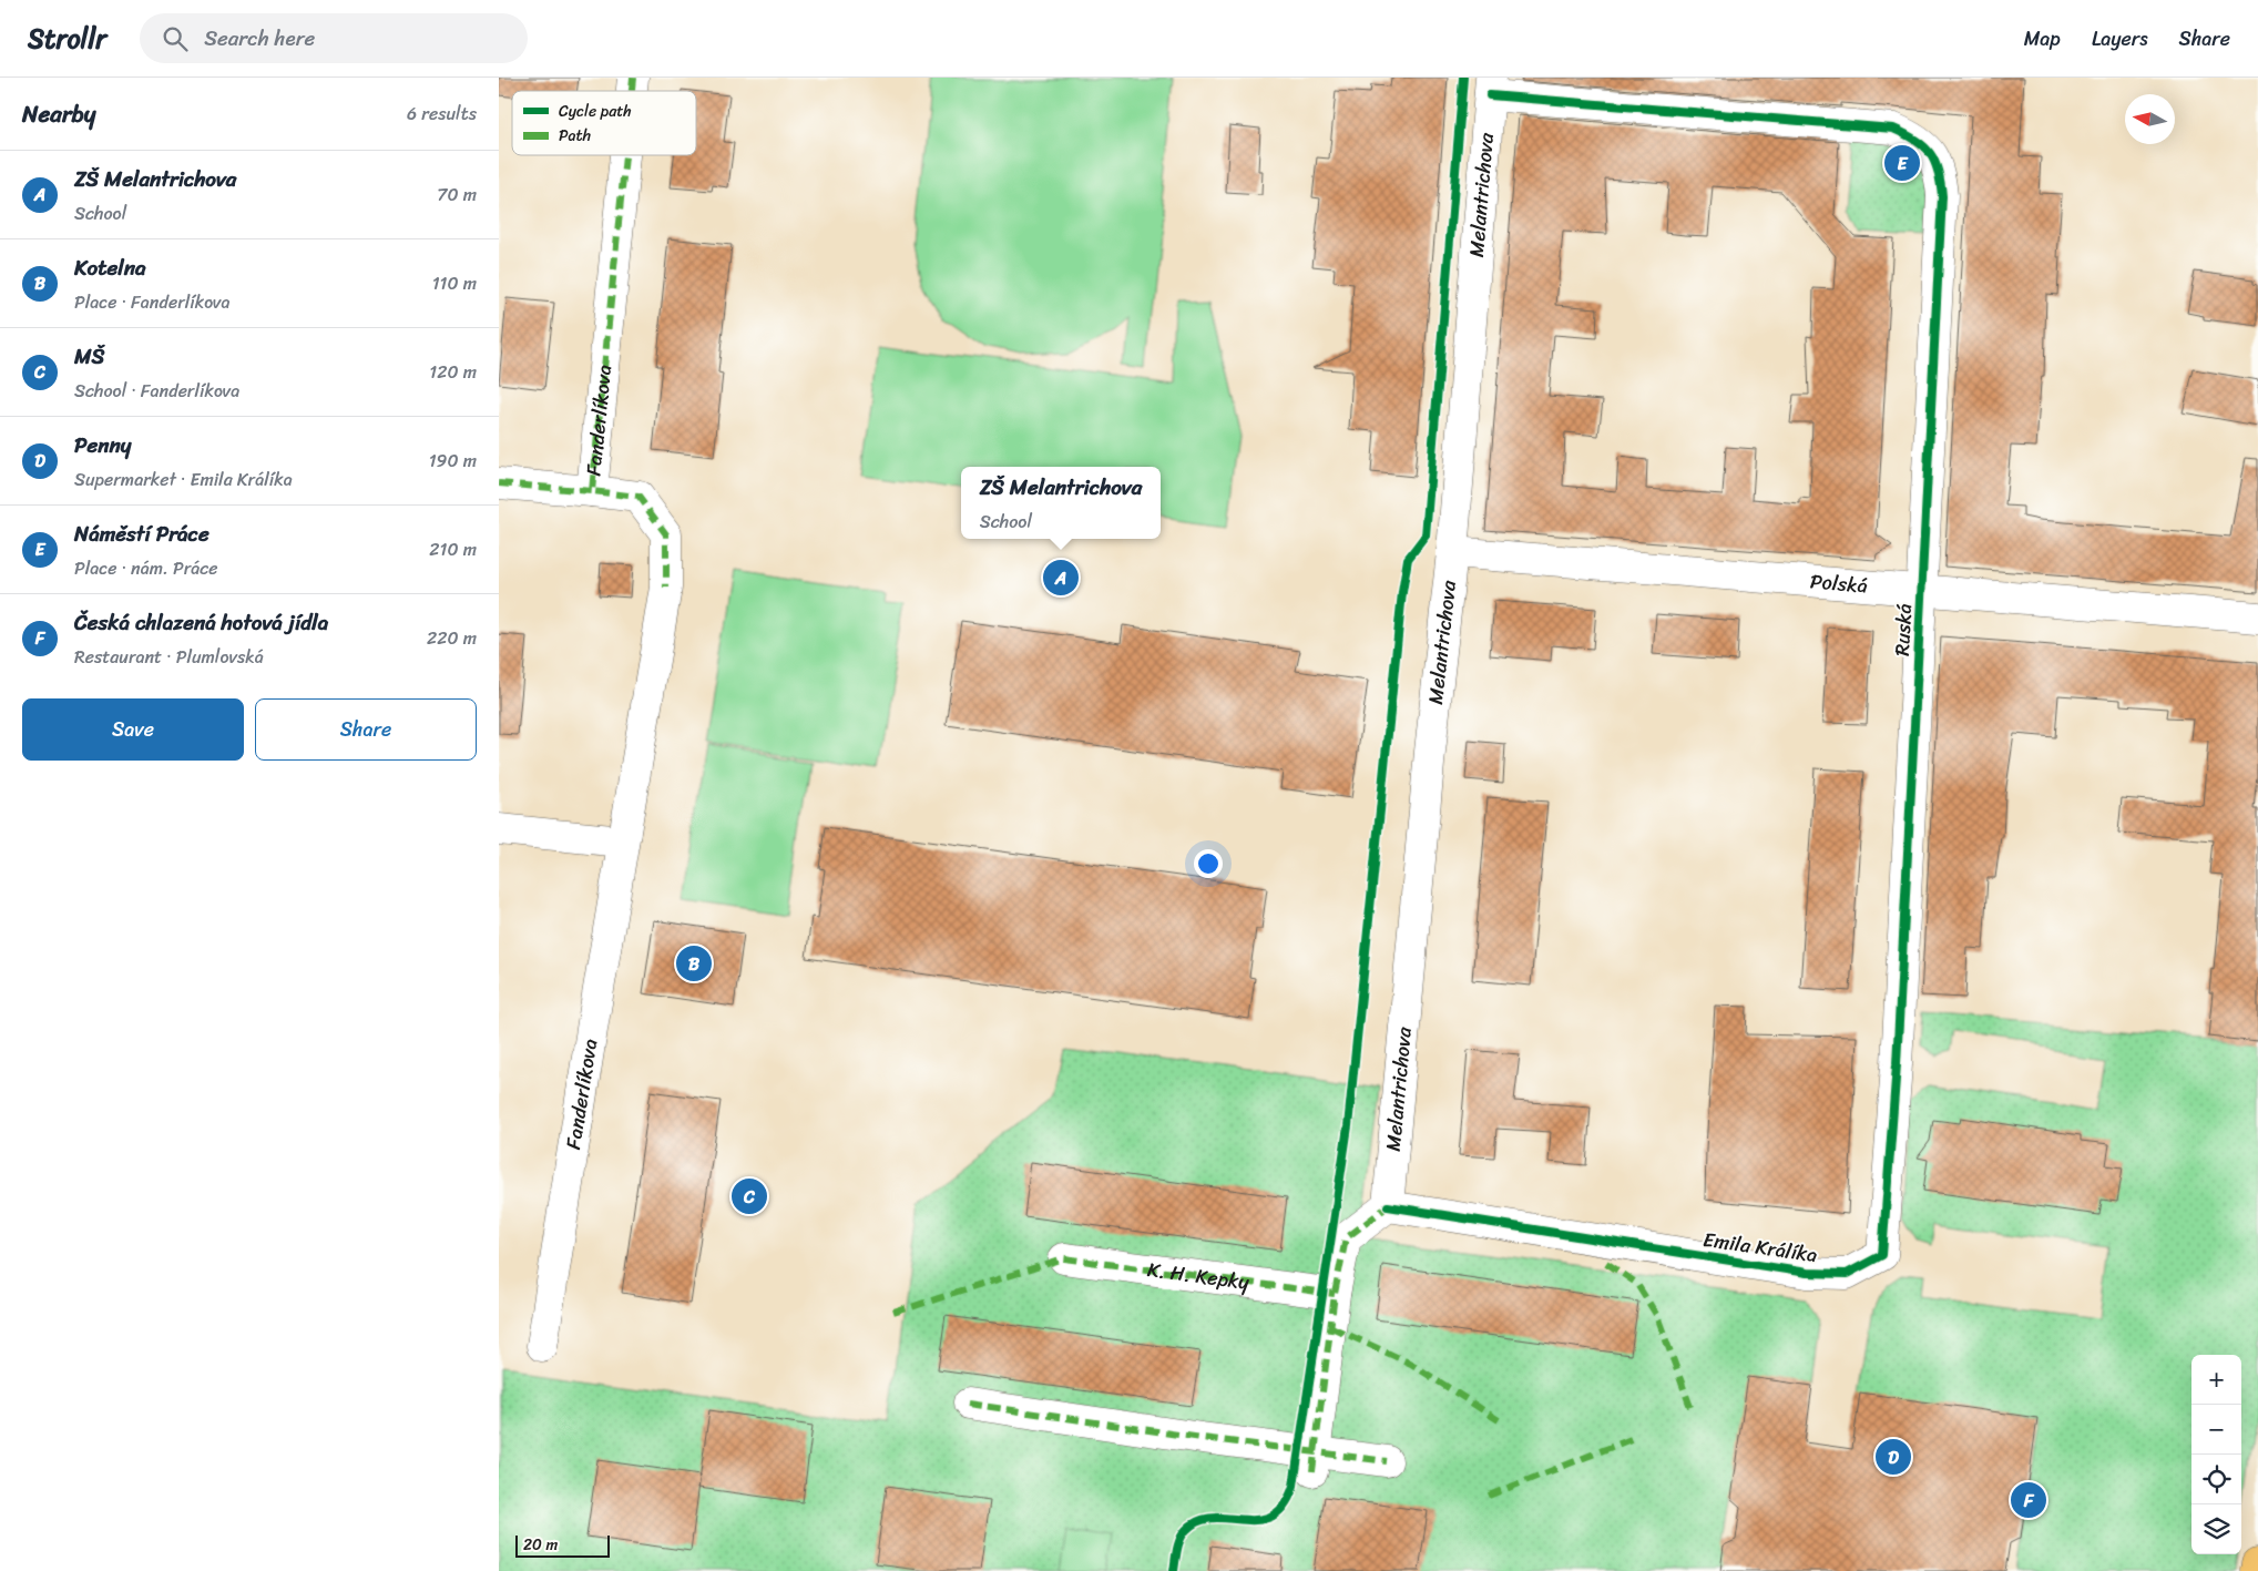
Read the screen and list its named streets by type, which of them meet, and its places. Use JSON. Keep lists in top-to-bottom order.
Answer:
{
  "streets": {
    "street": [
      "Melantrichova",
      "Fanderlíkova",
      "Polská",
      "Ruská",
      "Emila Králíka",
      "K. H. Kepky"
    ]
  },
  "crossings": [
    ["Melantrichova", "Polská"],
    ["Melantrichova", "Ruská"],
    ["Melantrichova", "Emila Králíka"],
    ["Polská", "Ruská"],
    ["Ruská", "Emila Králíka"]
  ],
  "legend": ["Cycle path", "Path"],
  "scale_bar": "20 m",
  "north": "left",
  "page": {
    "header": "Strollr",
    "search": "Search here",
    "nav": ["Map", "Layers", "Share"],
    "heading": ["Nearby", "6 results"],
    "pins": [
      "E",
      "A",
      "B",
      "C",
      "D",
      "F"
    ],
    "list": [
      {
        "mark": "A",
        "name": "ZŠ Melantrichova",
        "note": "School",
        "value": "70 m"
      },
      {
        "mark": "B",
        "name": "Kotelna",
        "note": "Place · Fanderlíkova",
        "value": "110 m"
      },
      {
        "mark": "C",
        "name": "MŠ",
        "note": "School · Fanderlíkova",
        "value": "120 m"
      },
      {
        "mark": "D",
        "name": "Penny",
        "note": "Supermarket · Emila Králíka",
        "value": "190 m"
      },
      {
        "mark": "E",
        "name": "Náměstí Práce",
        "note": "Place · nám. Práce",
        "value": "210 m"
      },
      {
        "mark": "F",
        "name": "Česká chlazená hotová jídla",
        "note": "Restaurant · Plumlovská",
        "value": "220 m"
      }
    ],
    "popup": ["ZŠ Melantrichova", "School"],
    "buttons": ["Save", "Share"],
    "map_buttons": ["+", "−"],
    "scale": "20 m"
  }
}
